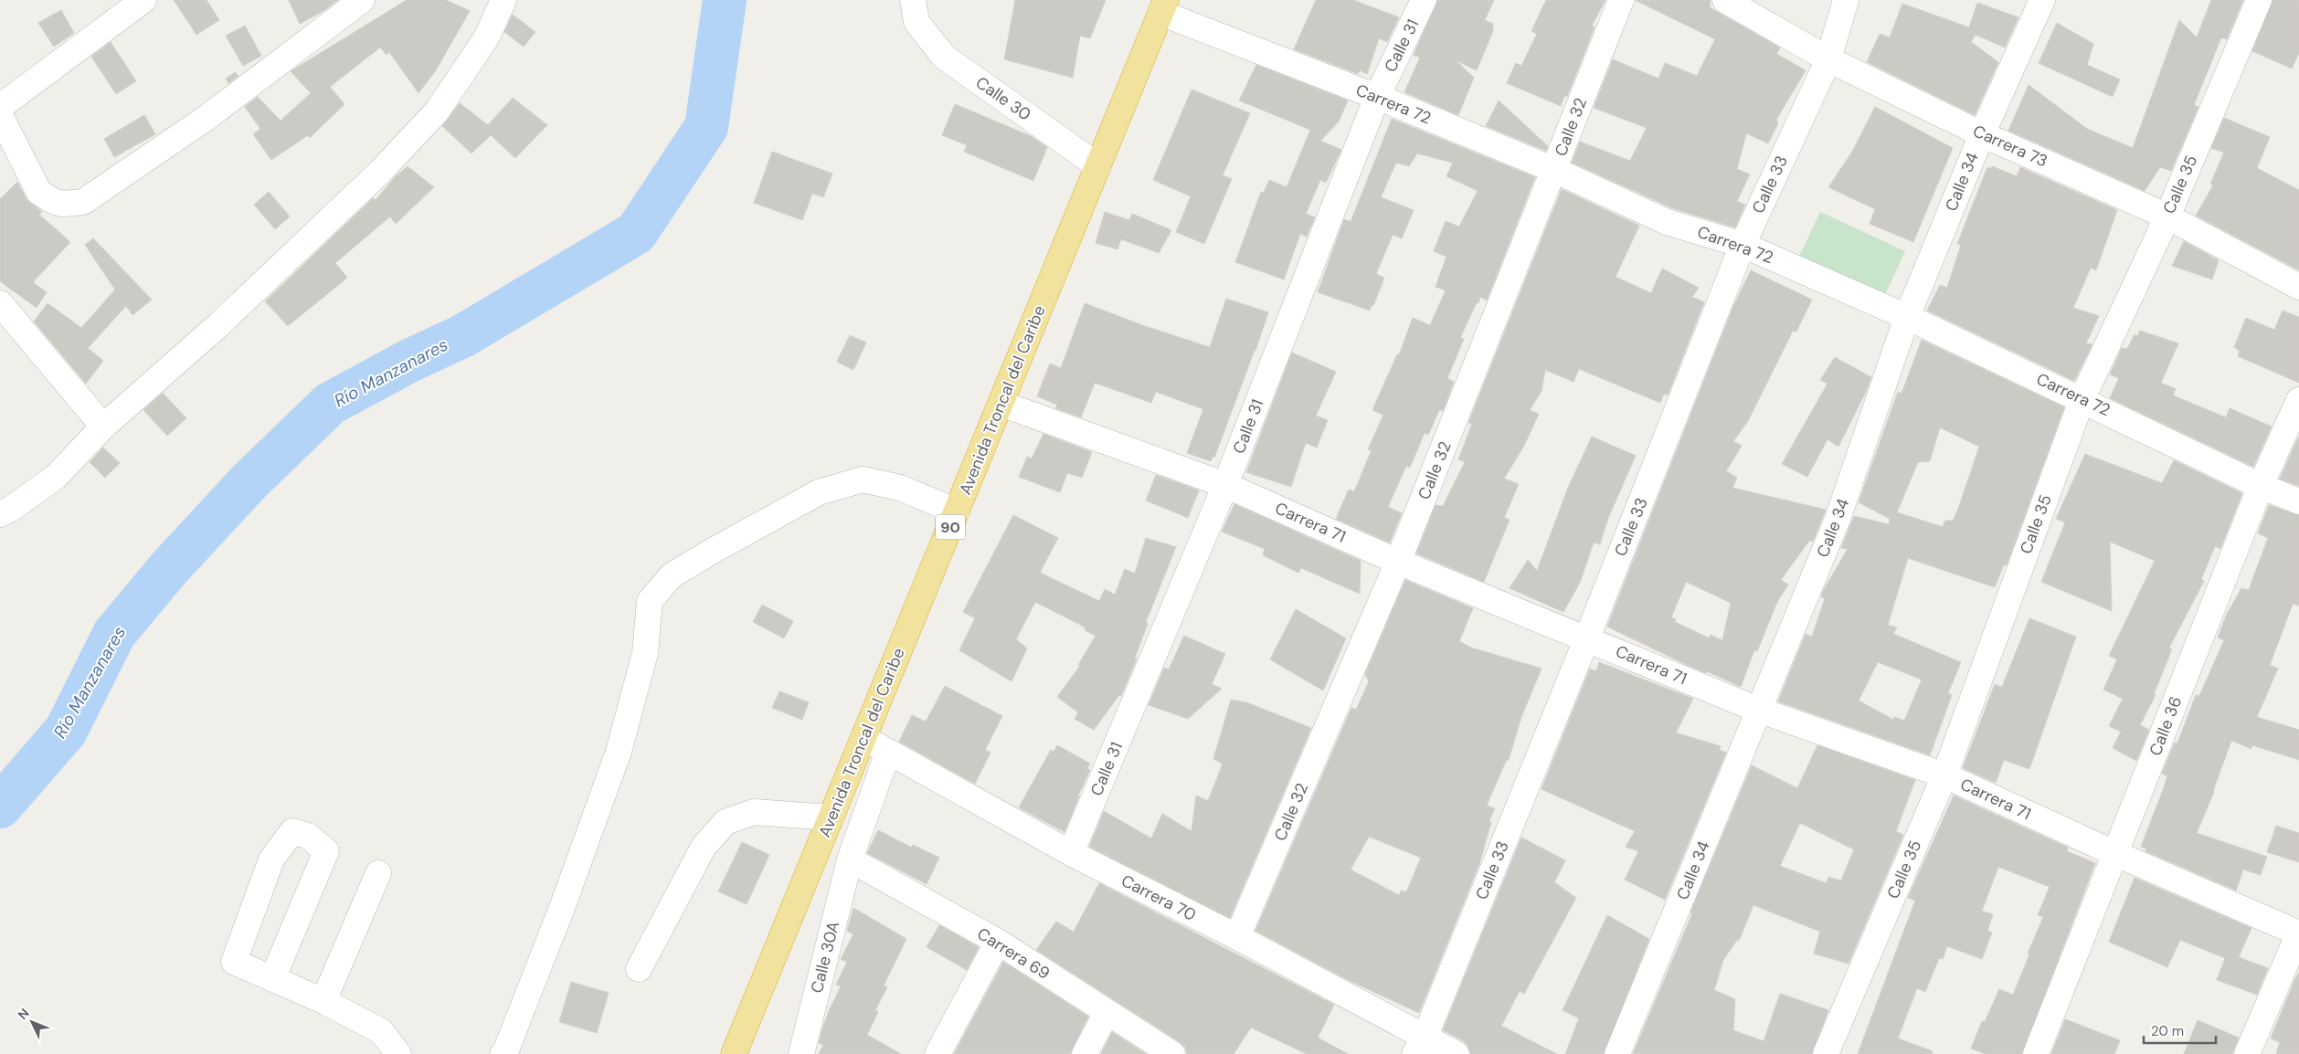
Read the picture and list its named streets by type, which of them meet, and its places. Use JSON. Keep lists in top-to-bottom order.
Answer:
{
  "streets": {
    "highway": ["Avenida Troncal del Caribe", "90"],
    "street": [
      "Calle 31",
      "Calle 30",
      "Carrera 72",
      "Calle 32",
      "Carrera 73",
      "Calle 34",
      "Calle 33",
      "Calle 35",
      "Carrera 71",
      "Calle 36",
      "Carrera 70",
      "Carrera 69",
      "Calle 30A"
    ]
  },
  "crossings": [
    ["Calle 31", "Carrera 72"],
    ["Calle 31", "Carrera 71"],
    ["Calle 31", "Carrera 70"],
    ["Calle 30", "Avenida Troncal del Caribe"],
    ["Carrera 72", "Calle 32"],
    ["Carrera 72", "Calle 34"],
    ["Carrera 72", "Calle 33"],
    ["Carrera 72", "Calle 35"],
    ["Carrera 72", "Avenida Troncal del Caribe"],
    ["Carrera 72", "Calle 36"],
    ["Calle 32", "Carrera 71"],
    ["Calle 32", "Carrera 70"],
    ["Carrera 73", "Calle 34"],
    ["Carrera 73", "Calle 33"],
    ["Carrera 73", "Calle 35"],
    ["Calle 34", "Carrera 71"],
    ["Calle 33", "Carrera 71"],
    ["Calle 33", "Carrera 70"],
    ["Calle 35", "Carrera 71"],
    ["Avenida Troncal del Caribe", "Carrera 71"],
    ["Avenida Troncal del Caribe", "Carrera 70"],
    ["Carrera 71", "Calle 36"],
    ["Carrera 70", "Calle 30A"],
    ["Carrera 69", "Calle 30A"]
  ],
  "water": ["Río Manzanares"],
  "scale_bar": "20 m",
  "north": "top left"
}
